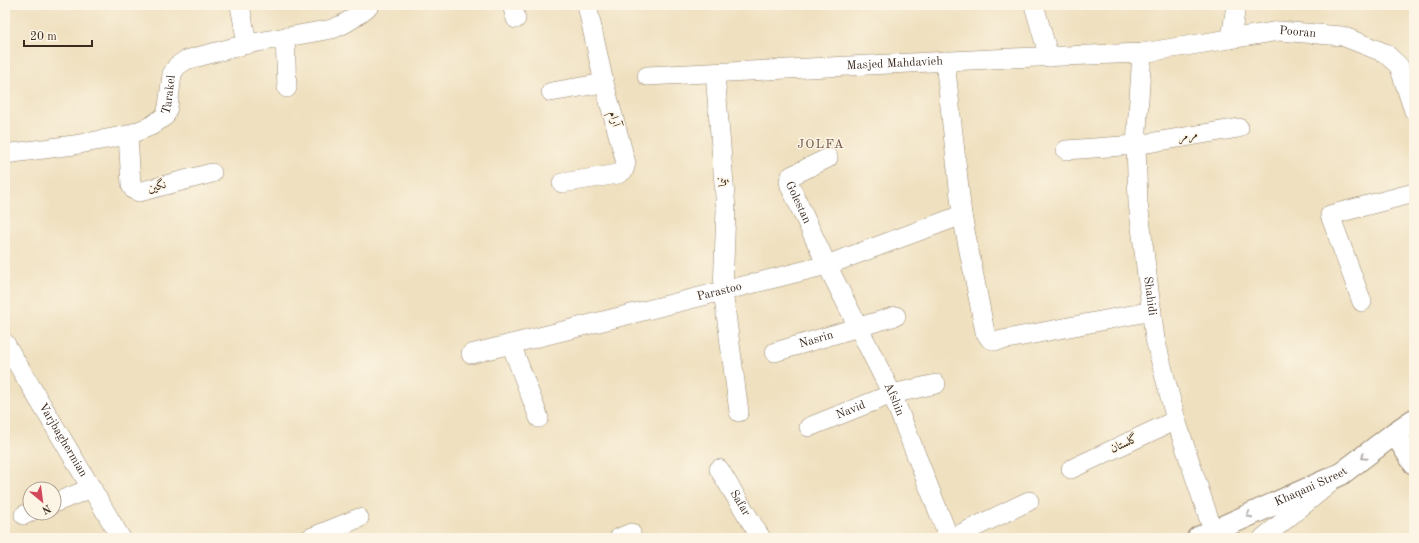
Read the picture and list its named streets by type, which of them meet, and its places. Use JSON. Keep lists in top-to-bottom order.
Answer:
{
  "streets": {
    "street": [
      "Pooran",
      "Masjed Mahdavieh",
      "Tarakel",
      "آرام",
      "مرمر",
      "نیما",
      "نگین",
      "Golestan",
      "Parastoo",
      "Shahidi",
      "Nasrin",
      "Afshin",
      "Navid",
      "Varjbaghermian",
      "گلستان",
      "Khaqani Street",
      "Safar"
    ]
  },
  "crossings": [
    ["Pooran", "Masjed Mahdavieh"],
    ["Pooran", "Shahidi"],
    ["Masjed Mahdavieh", "نیما"],
    ["Masjed Mahdavieh", "Shahidi"],
    ["Tarakel", "نگین"],
    ["مرمر", "Shahidi"],
    ["نیما", "Parastoo"],
    ["Golestan", "Parastoo"],
    ["Golestan", "Afshin"],
    ["Parastoo", "Afshin"],
    ["Shahidi", "گلستان"],
    ["Shahidi", "Khaqani Street"],
    ["Nasrin", "Afshin"],
    ["Afshin", "Navid"]
  ],
  "districts": ["JOLFA"],
  "scale_bar": "20 m",
  "north": "bottom right"
}
